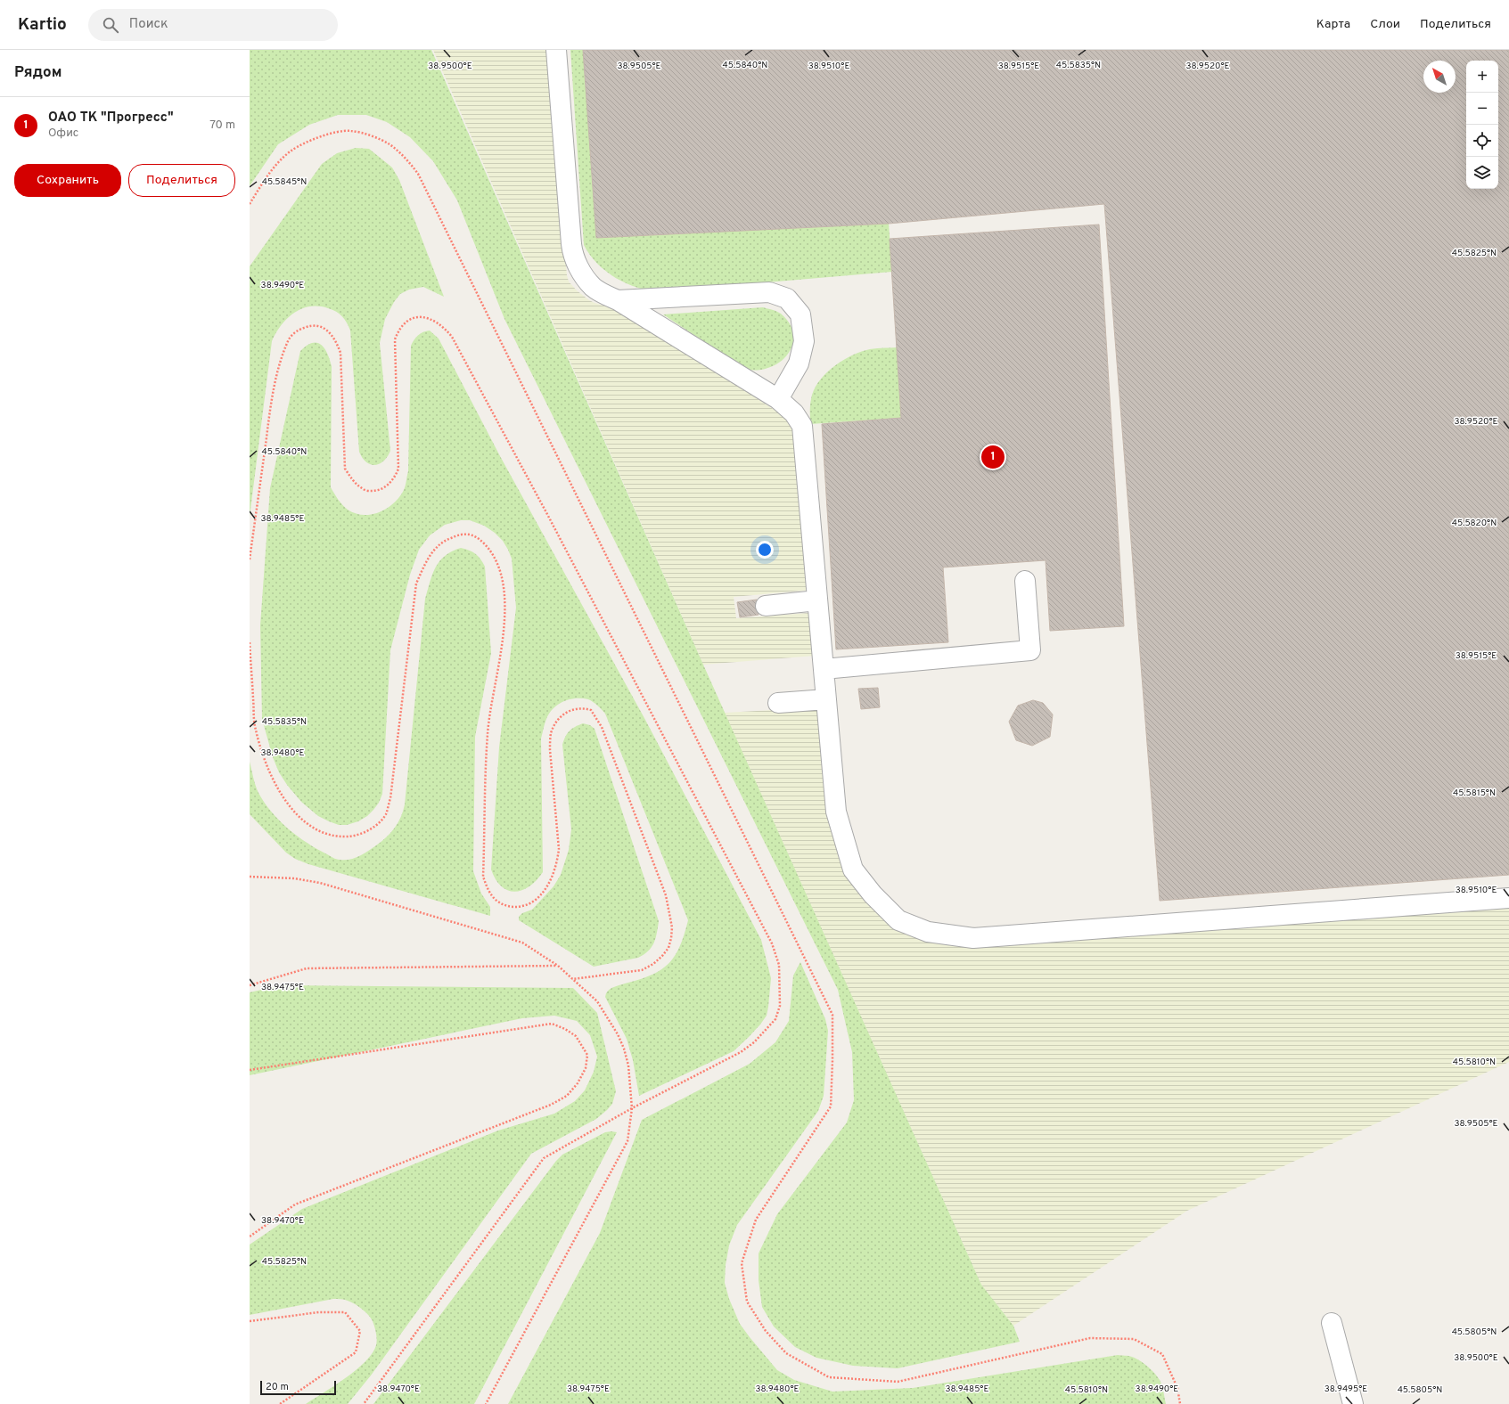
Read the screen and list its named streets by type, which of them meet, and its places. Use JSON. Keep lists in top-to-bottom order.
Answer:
{
  "scale_bar": "20 m",
  "north": "top left",
  "page": {
    "header": "Kartio",
    "search": "Поиск",
    "nav": ["Карта", "Слои", "Поделиться"],
    "heading": "Рядом",
    "map_buttons": ["+", "−"],
    "list": [
      {
        "mark": "1",
        "name": "ОАО ТК \"Прогресс\"",
        "note": "Офис",
        "value": "70 m"
      }
    ],
    "buttons": ["Сохранить", "Поделиться"],
    "pins": "1",
    "scale": "20 m"
  },
  "coordinates": [
    "45.5840°N",
    "45.5835°N",
    "38.9500°E",
    "38.9505°E",
    "38.9510°E",
    "38.9515°E",
    "38.9520°E",
    "45.5845°N",
    "45.5825°N",
    "38.9490°E",
    "38.9485°E",
    "45.5820°N",
    "38.9480°E",
    "45.5815°N",
    "38.9475°E",
    "45.5810°N",
    "38.9470°E",
    "45.5805°N",
    "38.9495°E"
  ]
}
